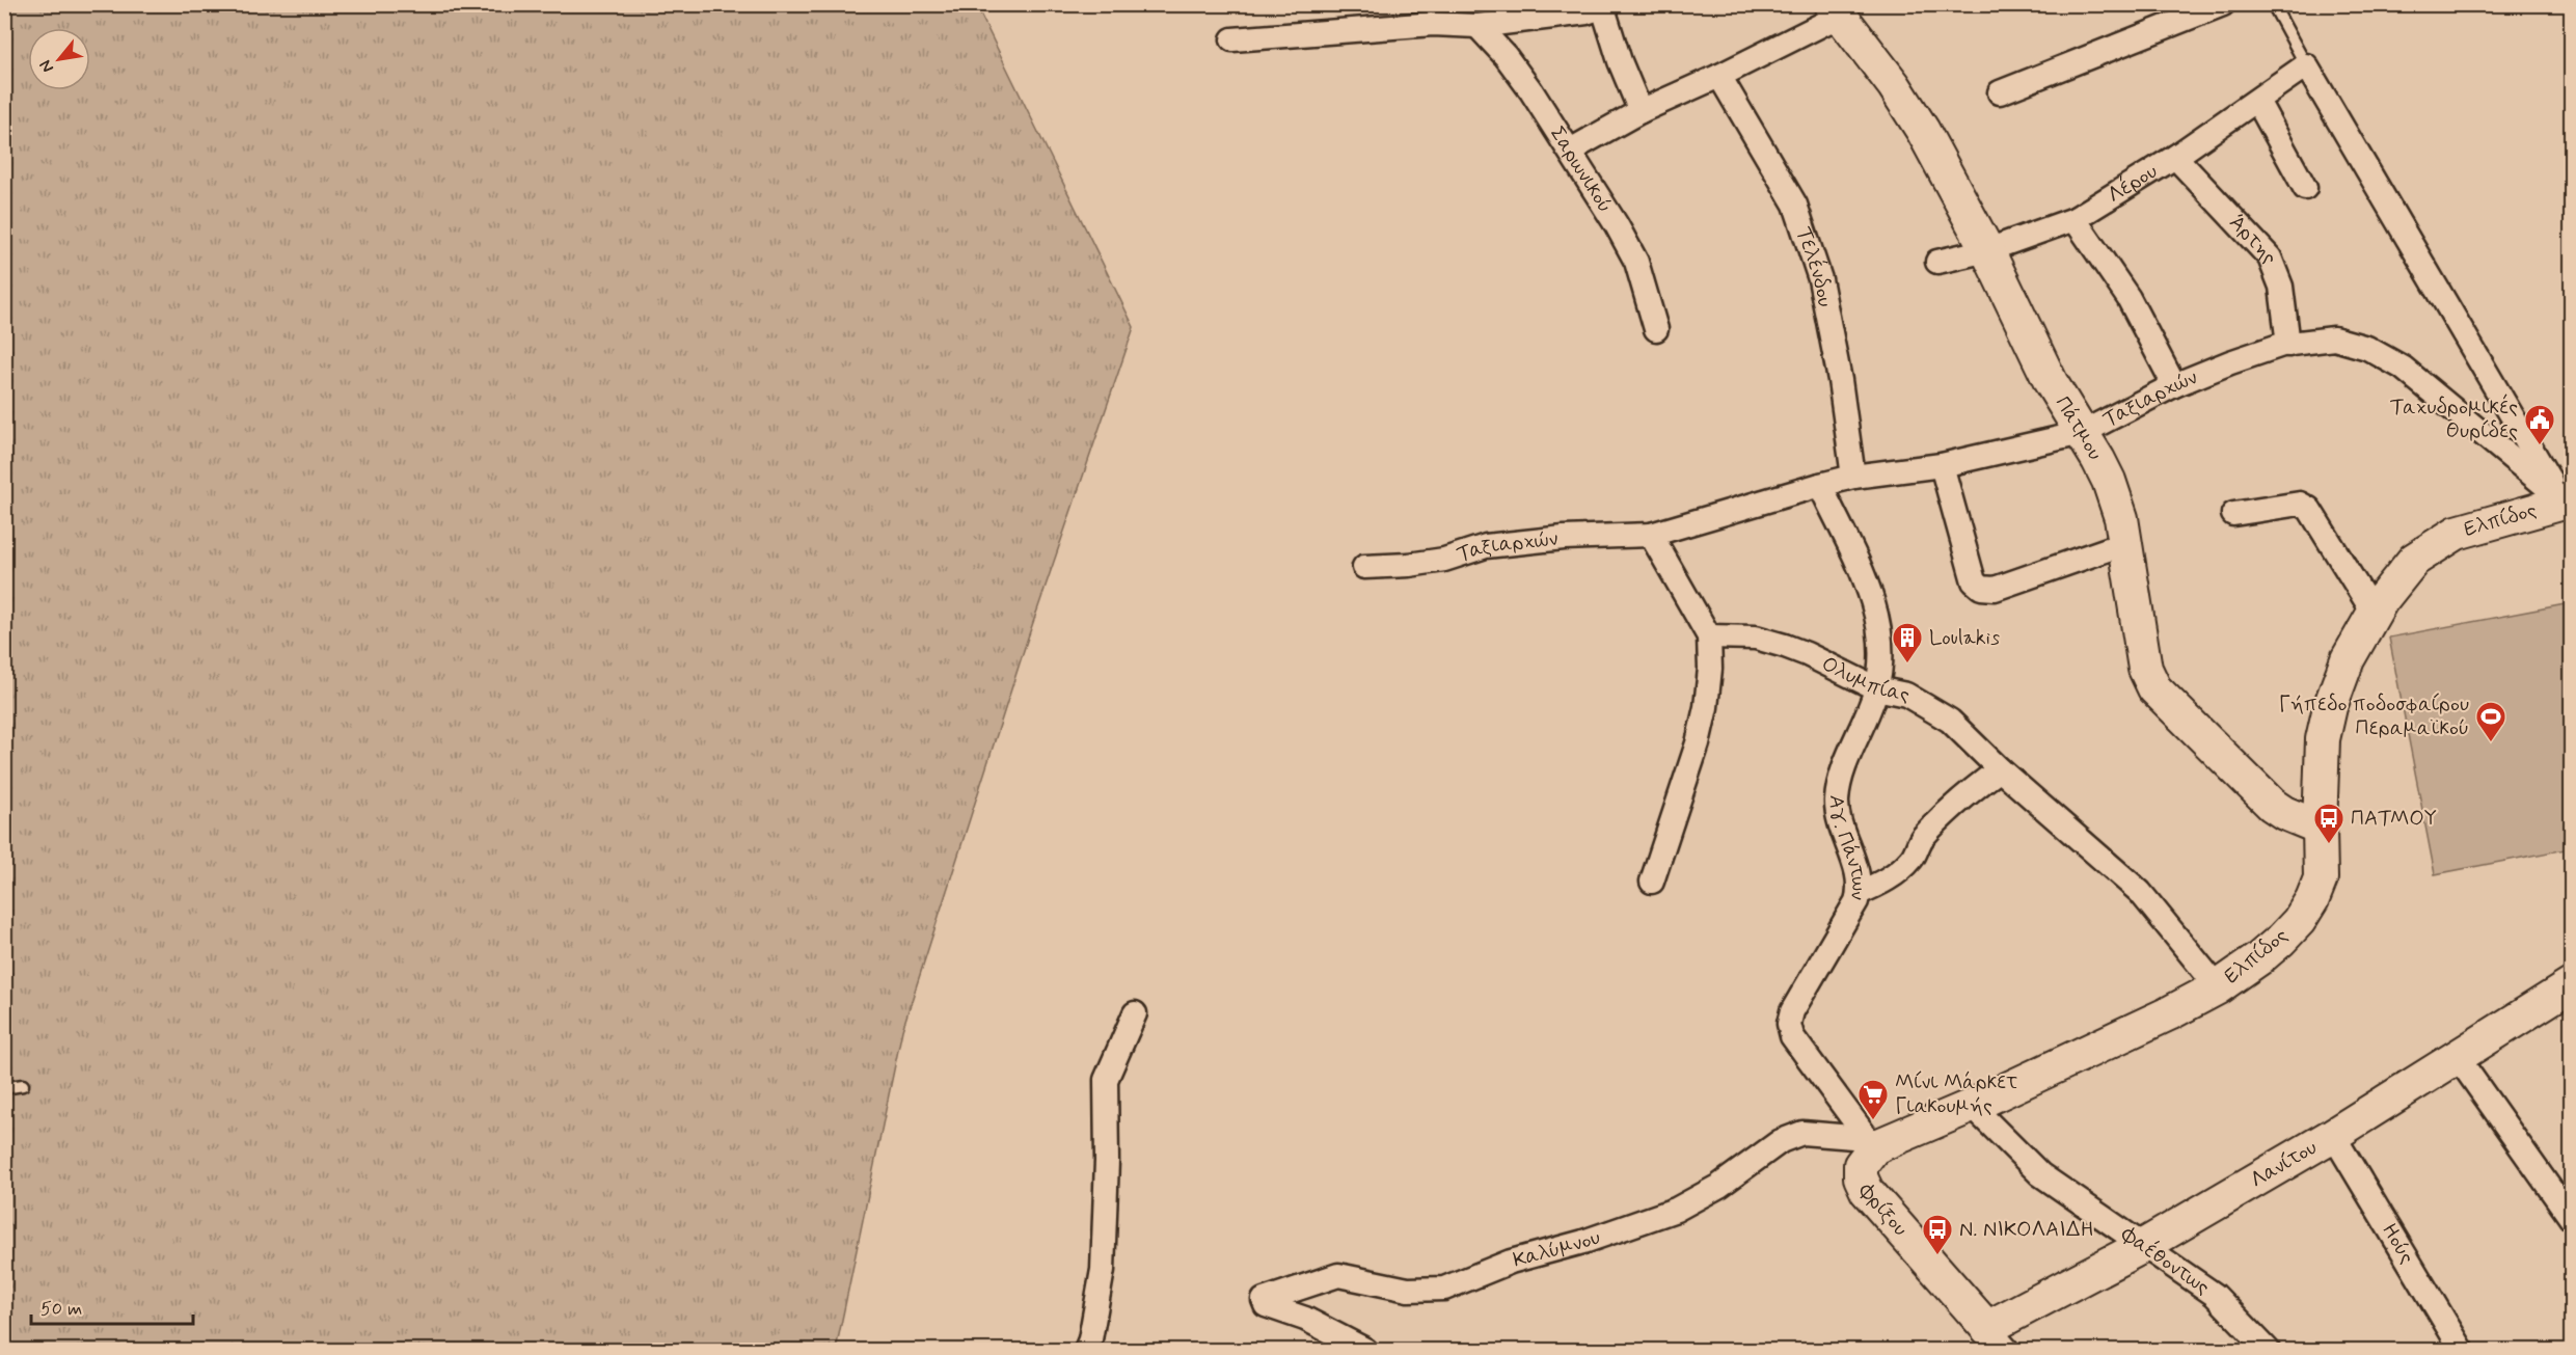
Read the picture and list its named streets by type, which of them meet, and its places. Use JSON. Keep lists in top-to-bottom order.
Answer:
{
  "streets": {
    "street": [
      "Σαρωνικού",
      "Λέρου",
      "Άρτης",
      "Τελένδου",
      "Ταξιαρχών",
      "Πάτμου",
      "Ελπίδος",
      "Ολυμπίας",
      "Αγ. Πάντων",
      "Λανίτου",
      "Φρίξου",
      "Ηούς",
      "Καλύμνου",
      "Φαέθοντως"
    ]
  },
  "crossings": [
    ["Λέρου", "Άρτης"],
    ["Λέρου", "Πάτμου"],
    ["Άρτης", "Ταξιαρχών"],
    ["Τελένδου", "Ταξιαρχών"],
    ["Ταξιαρχών", "Πάτμου"],
    ["Ταξιαρχών", "Ελπίδος"],
    ["Ταξιαρχών", "Αγ. Πάντων"],
    ["Πάτμου", "Ελπίδος"],
    ["Ελπίδος", "Ολυμπίας"],
    ["Ελπίδος", "Αγ. Πάντων"],
    ["Ελπίδος", "Φρίξου"],
    ["Ελπίδος", "Καλύμνου"],
    ["Ελπίδος", "Φαέθοντως"],
    ["Ολυμπίας", "Αγ. Πάντων"],
    ["Αγ. Πάντων", "Φρίξου"],
    ["Αγ. Πάντων", "Καλύμνου"],
    ["Λανίτου", "Φρίξου"],
    ["Λανίτου", "Ηούς"],
    ["Λανίτου", "Φαέθοντως"],
    ["Φρίξου", "Καλύμνου"]
  ],
  "places": {
    "public building": ["Ταχυδρομικές Θυρίδες"],
    "building": ["Loulakis"],
    "sports": ["Γήπεδο ποδοσφαίρου Περαμαϊκού"],
    "bus stop": ["ΠΑΤΜΟΥ", "Ν. ΝΙΚΟΛΑΙΔΗ"],
    "supermarket": ["Μίνι Μάρκετ Γιακουμής"]
  },
  "scale_bar": "50 m",
  "north": "bottom left"
}
